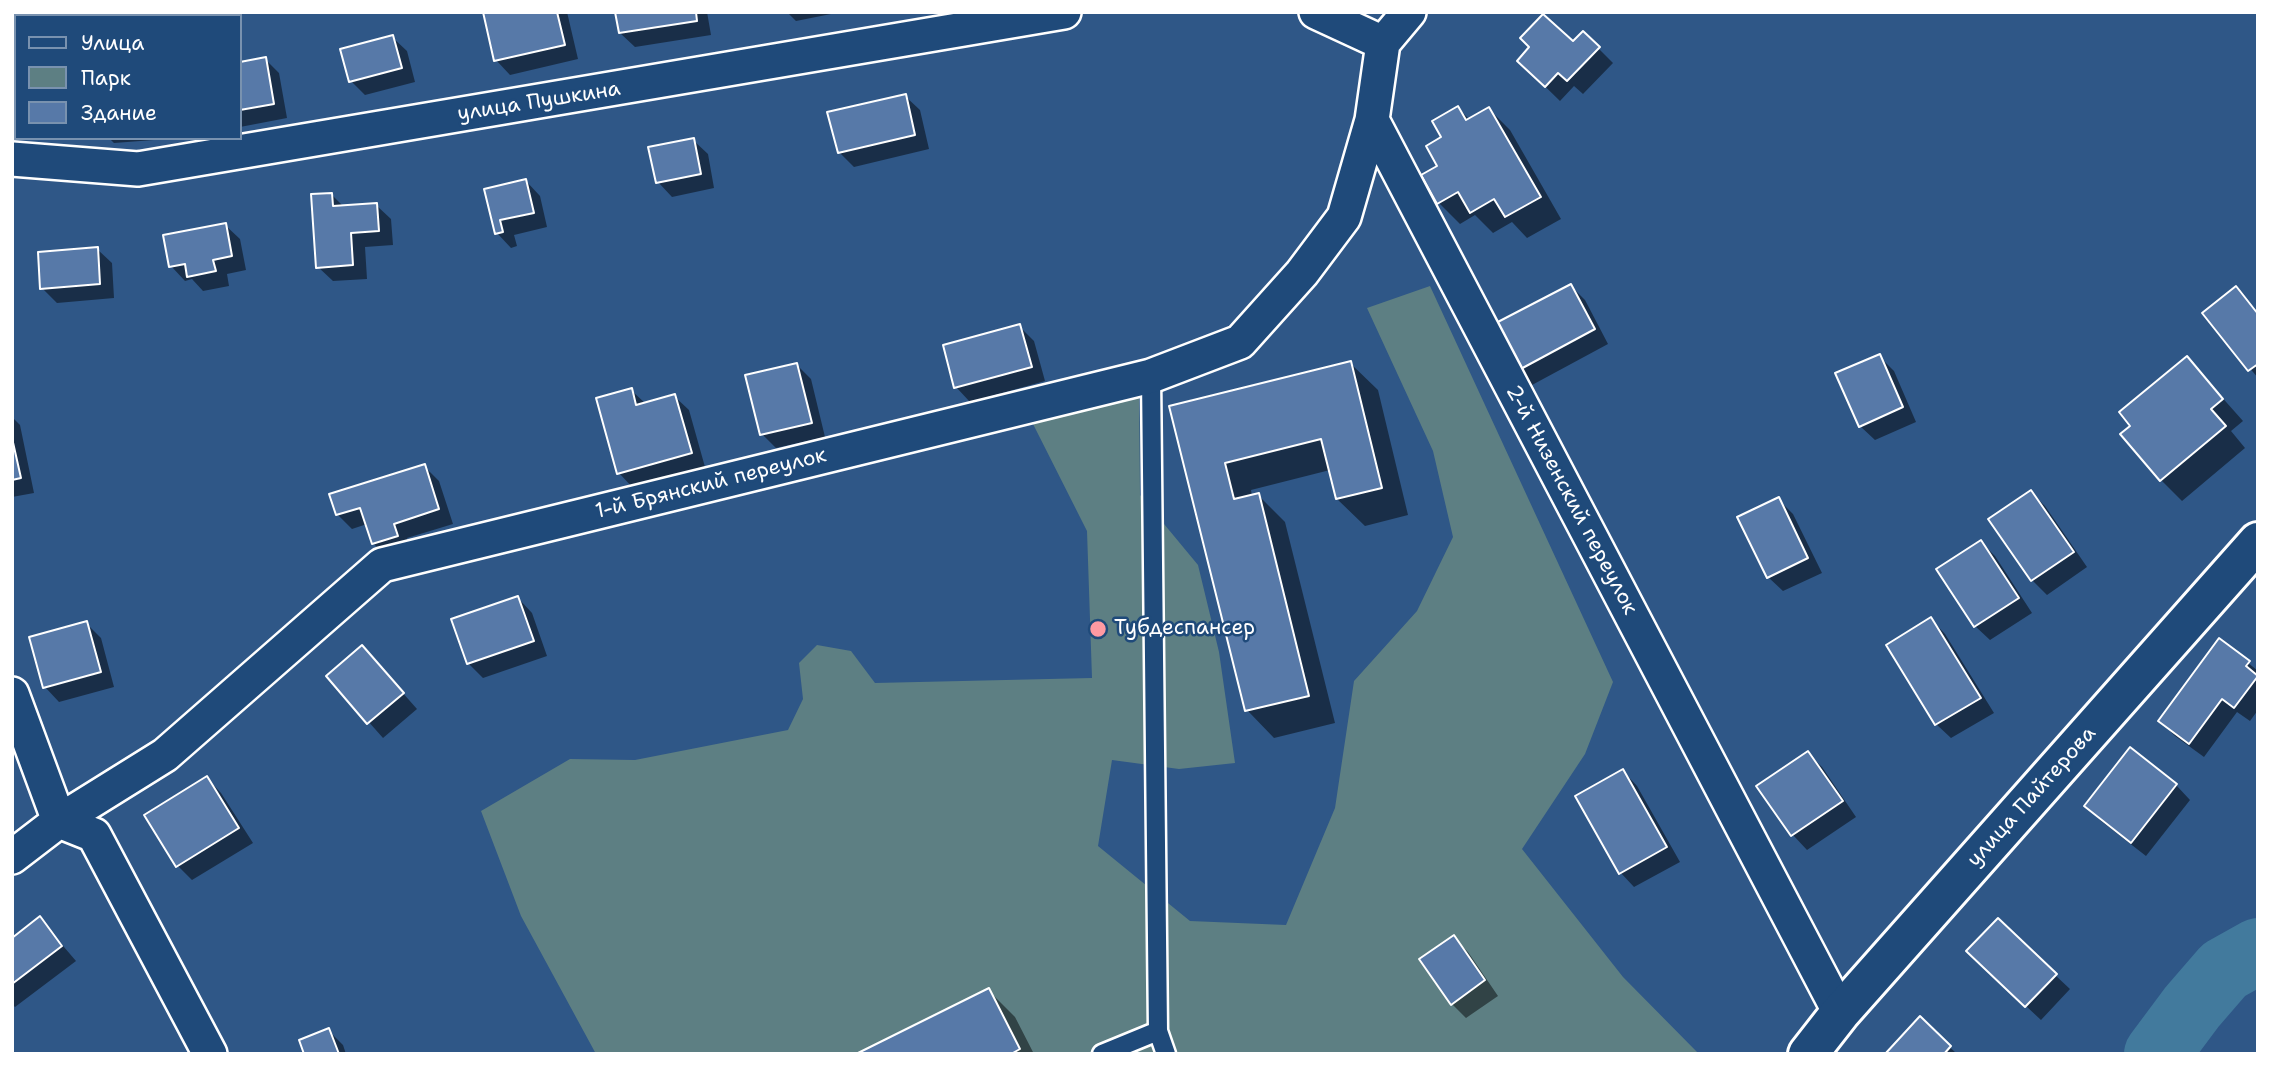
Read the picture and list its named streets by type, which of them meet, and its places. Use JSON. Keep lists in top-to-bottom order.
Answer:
{
  "streets": {
    "main road": ["улица Пайтерова"],
    "street": ["улица Пушкина", "1-й Брянский переулок", "2-й Низенский переулок"]
  },
  "crossings": [
    ["1-й Брянский переулок", "2-й Низенский переулок"],
    ["2-й Низенский переулок", "улица Пайтерова"]
  ],
  "places": ["Тубдеспансер"],
  "legend": ["Улица", "Парк", "Здание"]
}
